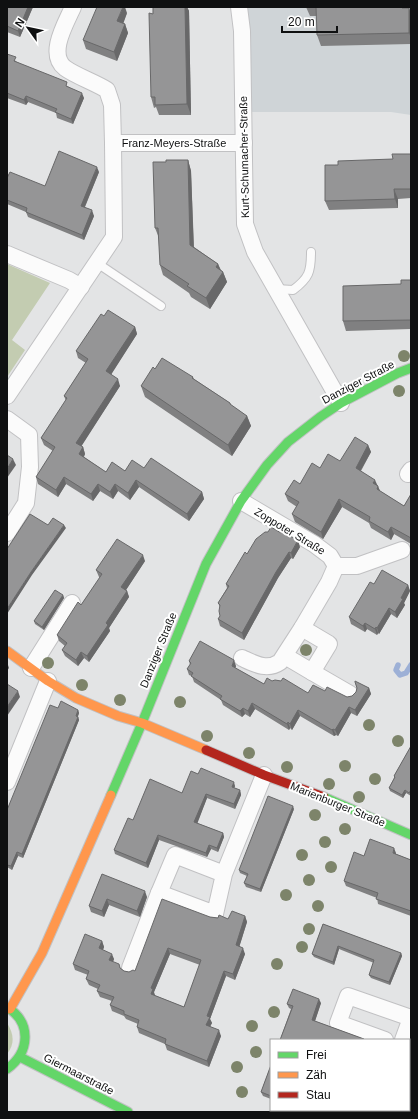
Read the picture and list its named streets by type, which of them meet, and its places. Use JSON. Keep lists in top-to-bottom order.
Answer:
{
  "streets": {
    "street": [
      "Franz-Meyers-Straße",
      "Kurt-Schumacher-Straße",
      "Danziger Straße",
      "Zoppoter Straße",
      "Marienburger Straße",
      "Giermaarstraße"
    ]
  },
  "crossings": [
    ["Franz-Meyers-Straße", "Kurt-Schumacher-Straße"],
    ["Kurt-Schumacher-Straße", "Danziger Straße"],
    ["Danziger Straße", "Zoppoter Straße"],
    ["Danziger Straße", "Marienburger Straße"]
  ],
  "legend": ["Frei", "Zäh", "Stau"],
  "scale_bar": "20 m",
  "north": "top left"
}
